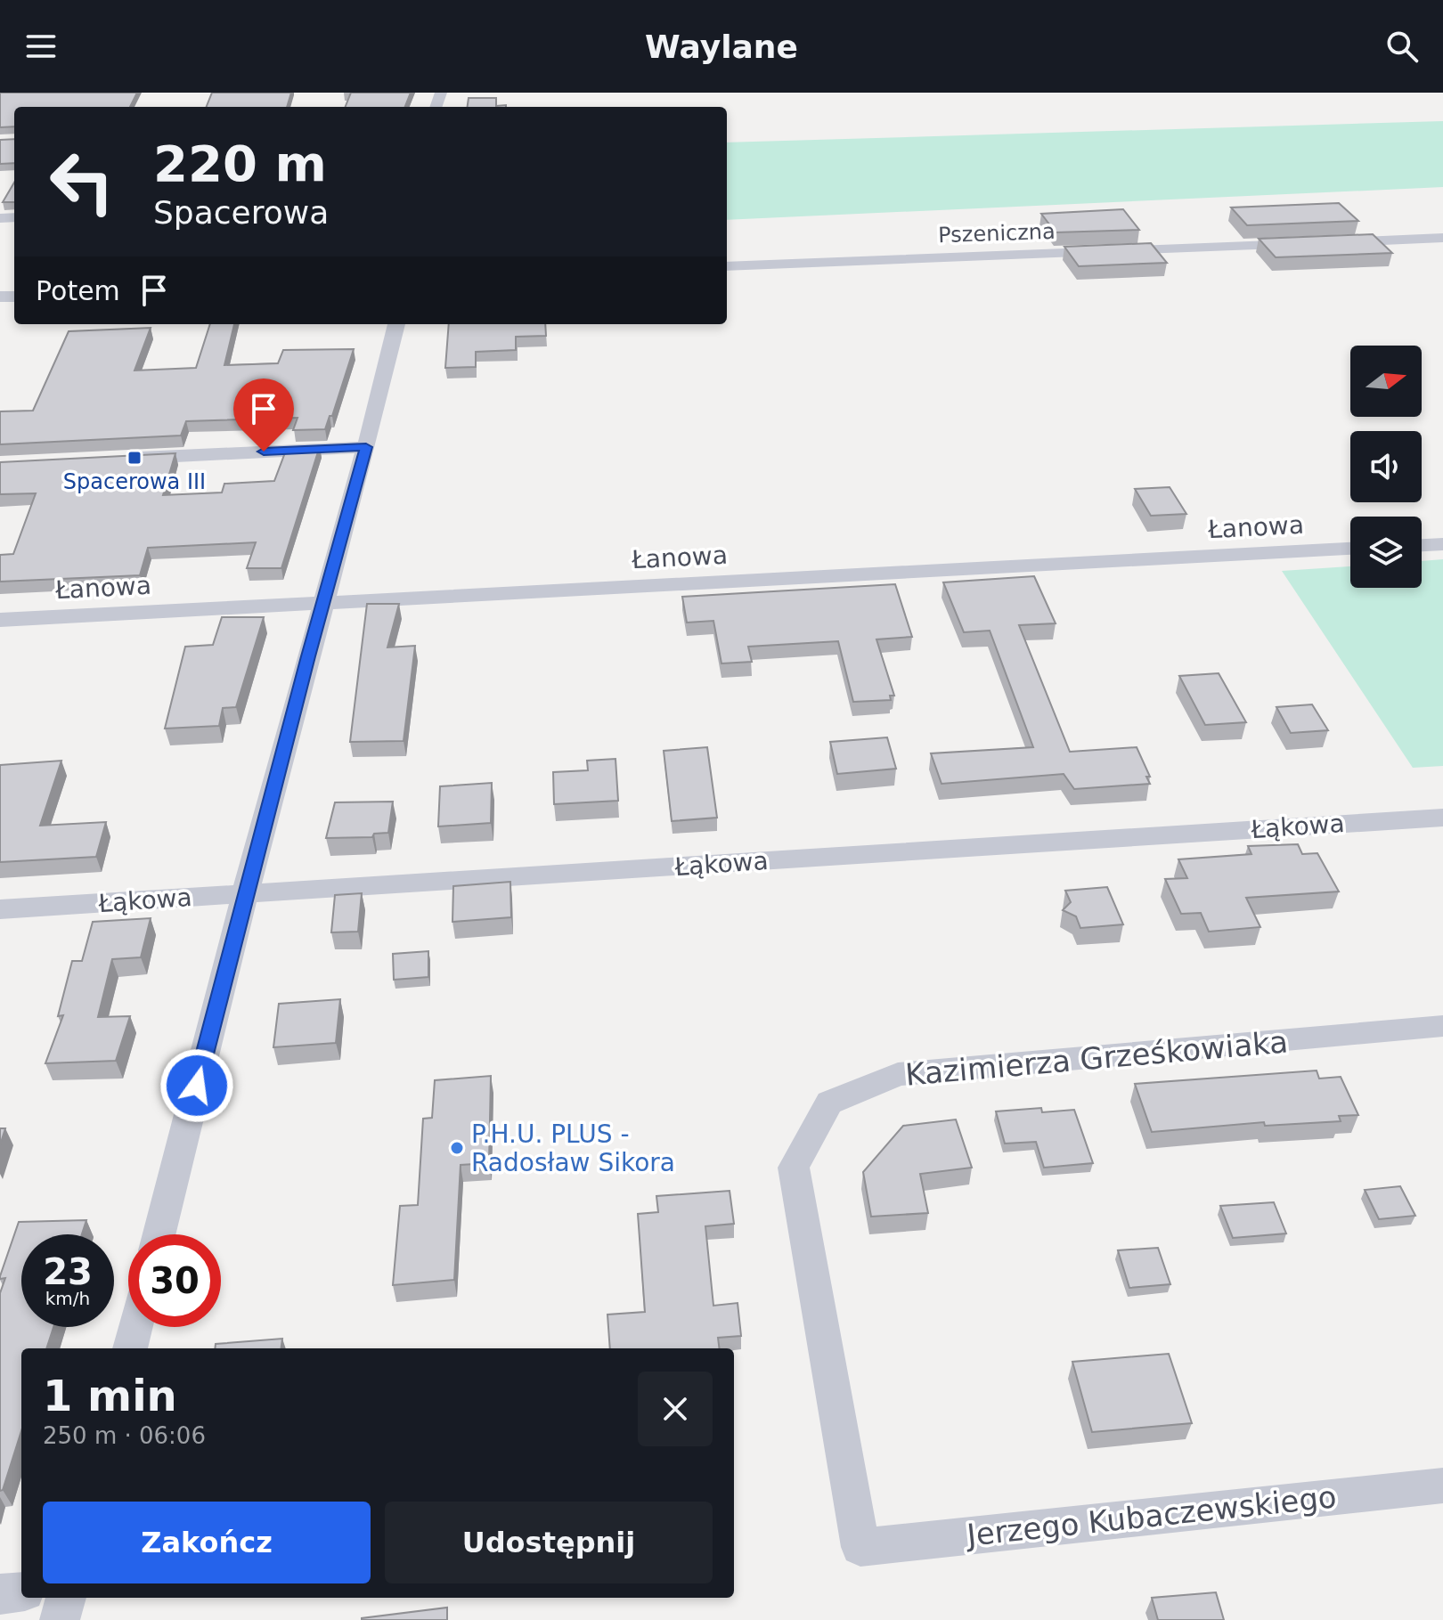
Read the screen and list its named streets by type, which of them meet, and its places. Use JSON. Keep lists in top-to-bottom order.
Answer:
{
  "streets": {
    "street": [
      "Pszeniczna",
      "Łanowa",
      "Łąkowa",
      "Kazimierza Grześkowiaka",
      "Jerzego Kubaczewskiego"
    ]
  },
  "crossings": [
    ["Kazimierza Grześkowiaka", "Jerzego Kubaczewskiego"]
  ],
  "places": {
    "transit": ["Spacerowa III"],
    "other": ["P.H.U. PLUS - Radosław Sikora"]
  },
  "north": "right",
  "page": {
    "header": "Waylane",
    "turn": ["220 m", "Spacerowa"],
    "then": "Potem",
    "speed": "23 km/h",
    "limit": "30",
    "heading": ["1 min", "250 m · 06:06"],
    "buttons": ["Zakończ", "Udostępnij"]
  }
}
